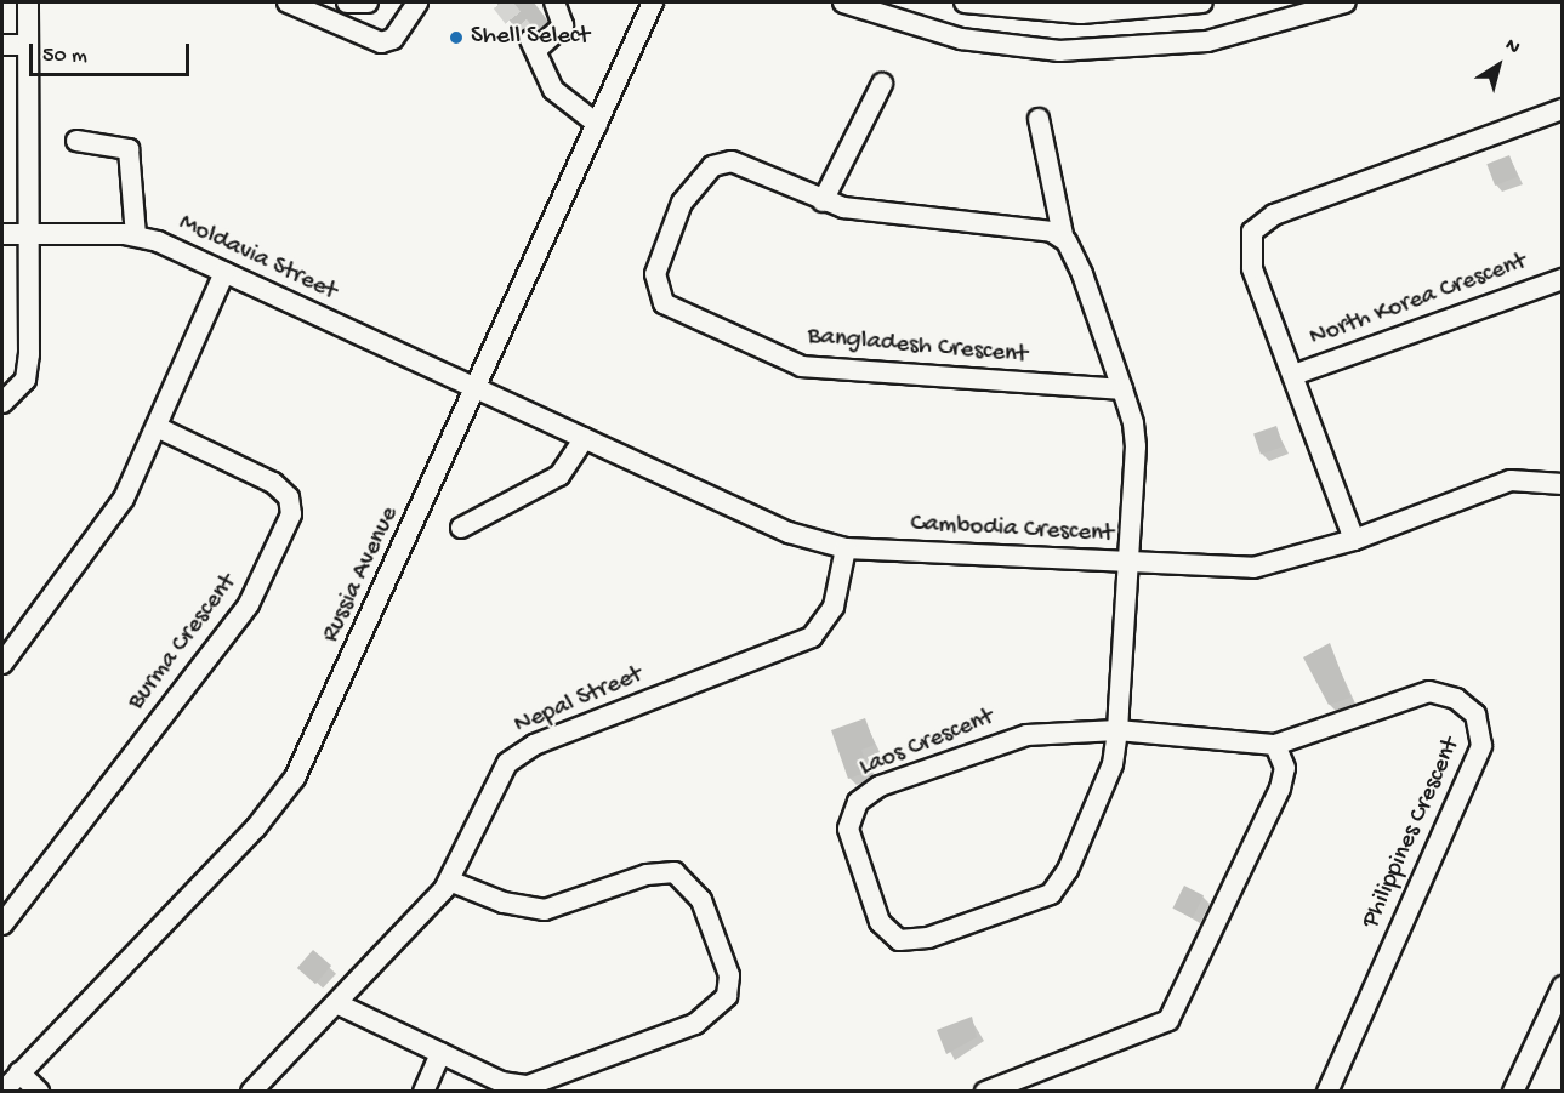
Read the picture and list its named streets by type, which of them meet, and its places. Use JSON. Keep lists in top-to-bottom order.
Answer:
{
  "streets": {
    "street": [
      "Moldavia Street",
      "North Korea Crescent",
      "Bangladesh Crescent",
      "Cambodia Crescent",
      "Russia Avenue",
      "Burma Crescent",
      "Nepal Street",
      "Laos Crescent",
      "Philippines Crescent"
    ]
  },
  "crossings": [
    ["Moldavia Street", "Cambodia Crescent"],
    ["Moldavia Street", "Russia Avenue"],
    ["North Korea Crescent", "Cambodia Crescent"],
    ["Cambodia Crescent", "Russia Avenue"],
    ["Cambodia Crescent", "Nepal Street"],
    ["Cambodia Crescent", "Laos Crescent"],
    ["Laos Crescent", "Philippines Crescent"]
  ],
  "places": ["Shell Select"],
  "scale_bar": "50 m",
  "north": "top right"
}
